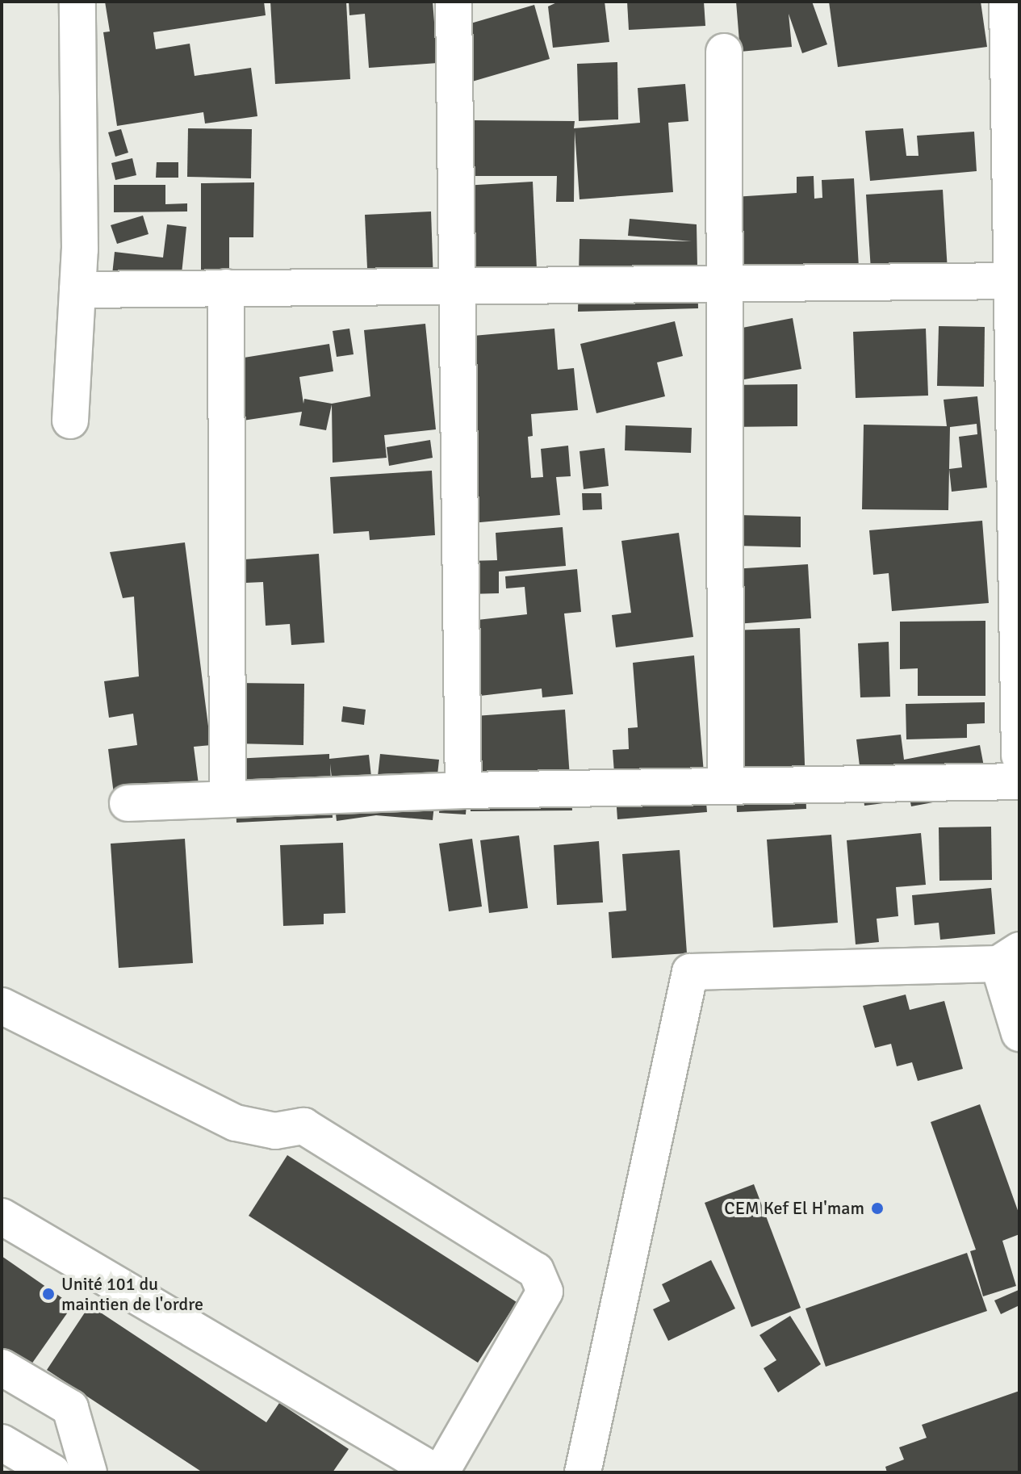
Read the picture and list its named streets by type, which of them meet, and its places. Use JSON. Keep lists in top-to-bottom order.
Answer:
{
  "places": ["CEM Kef El H'mam", "Unité 101 du maintien de l'ordre"]
}
